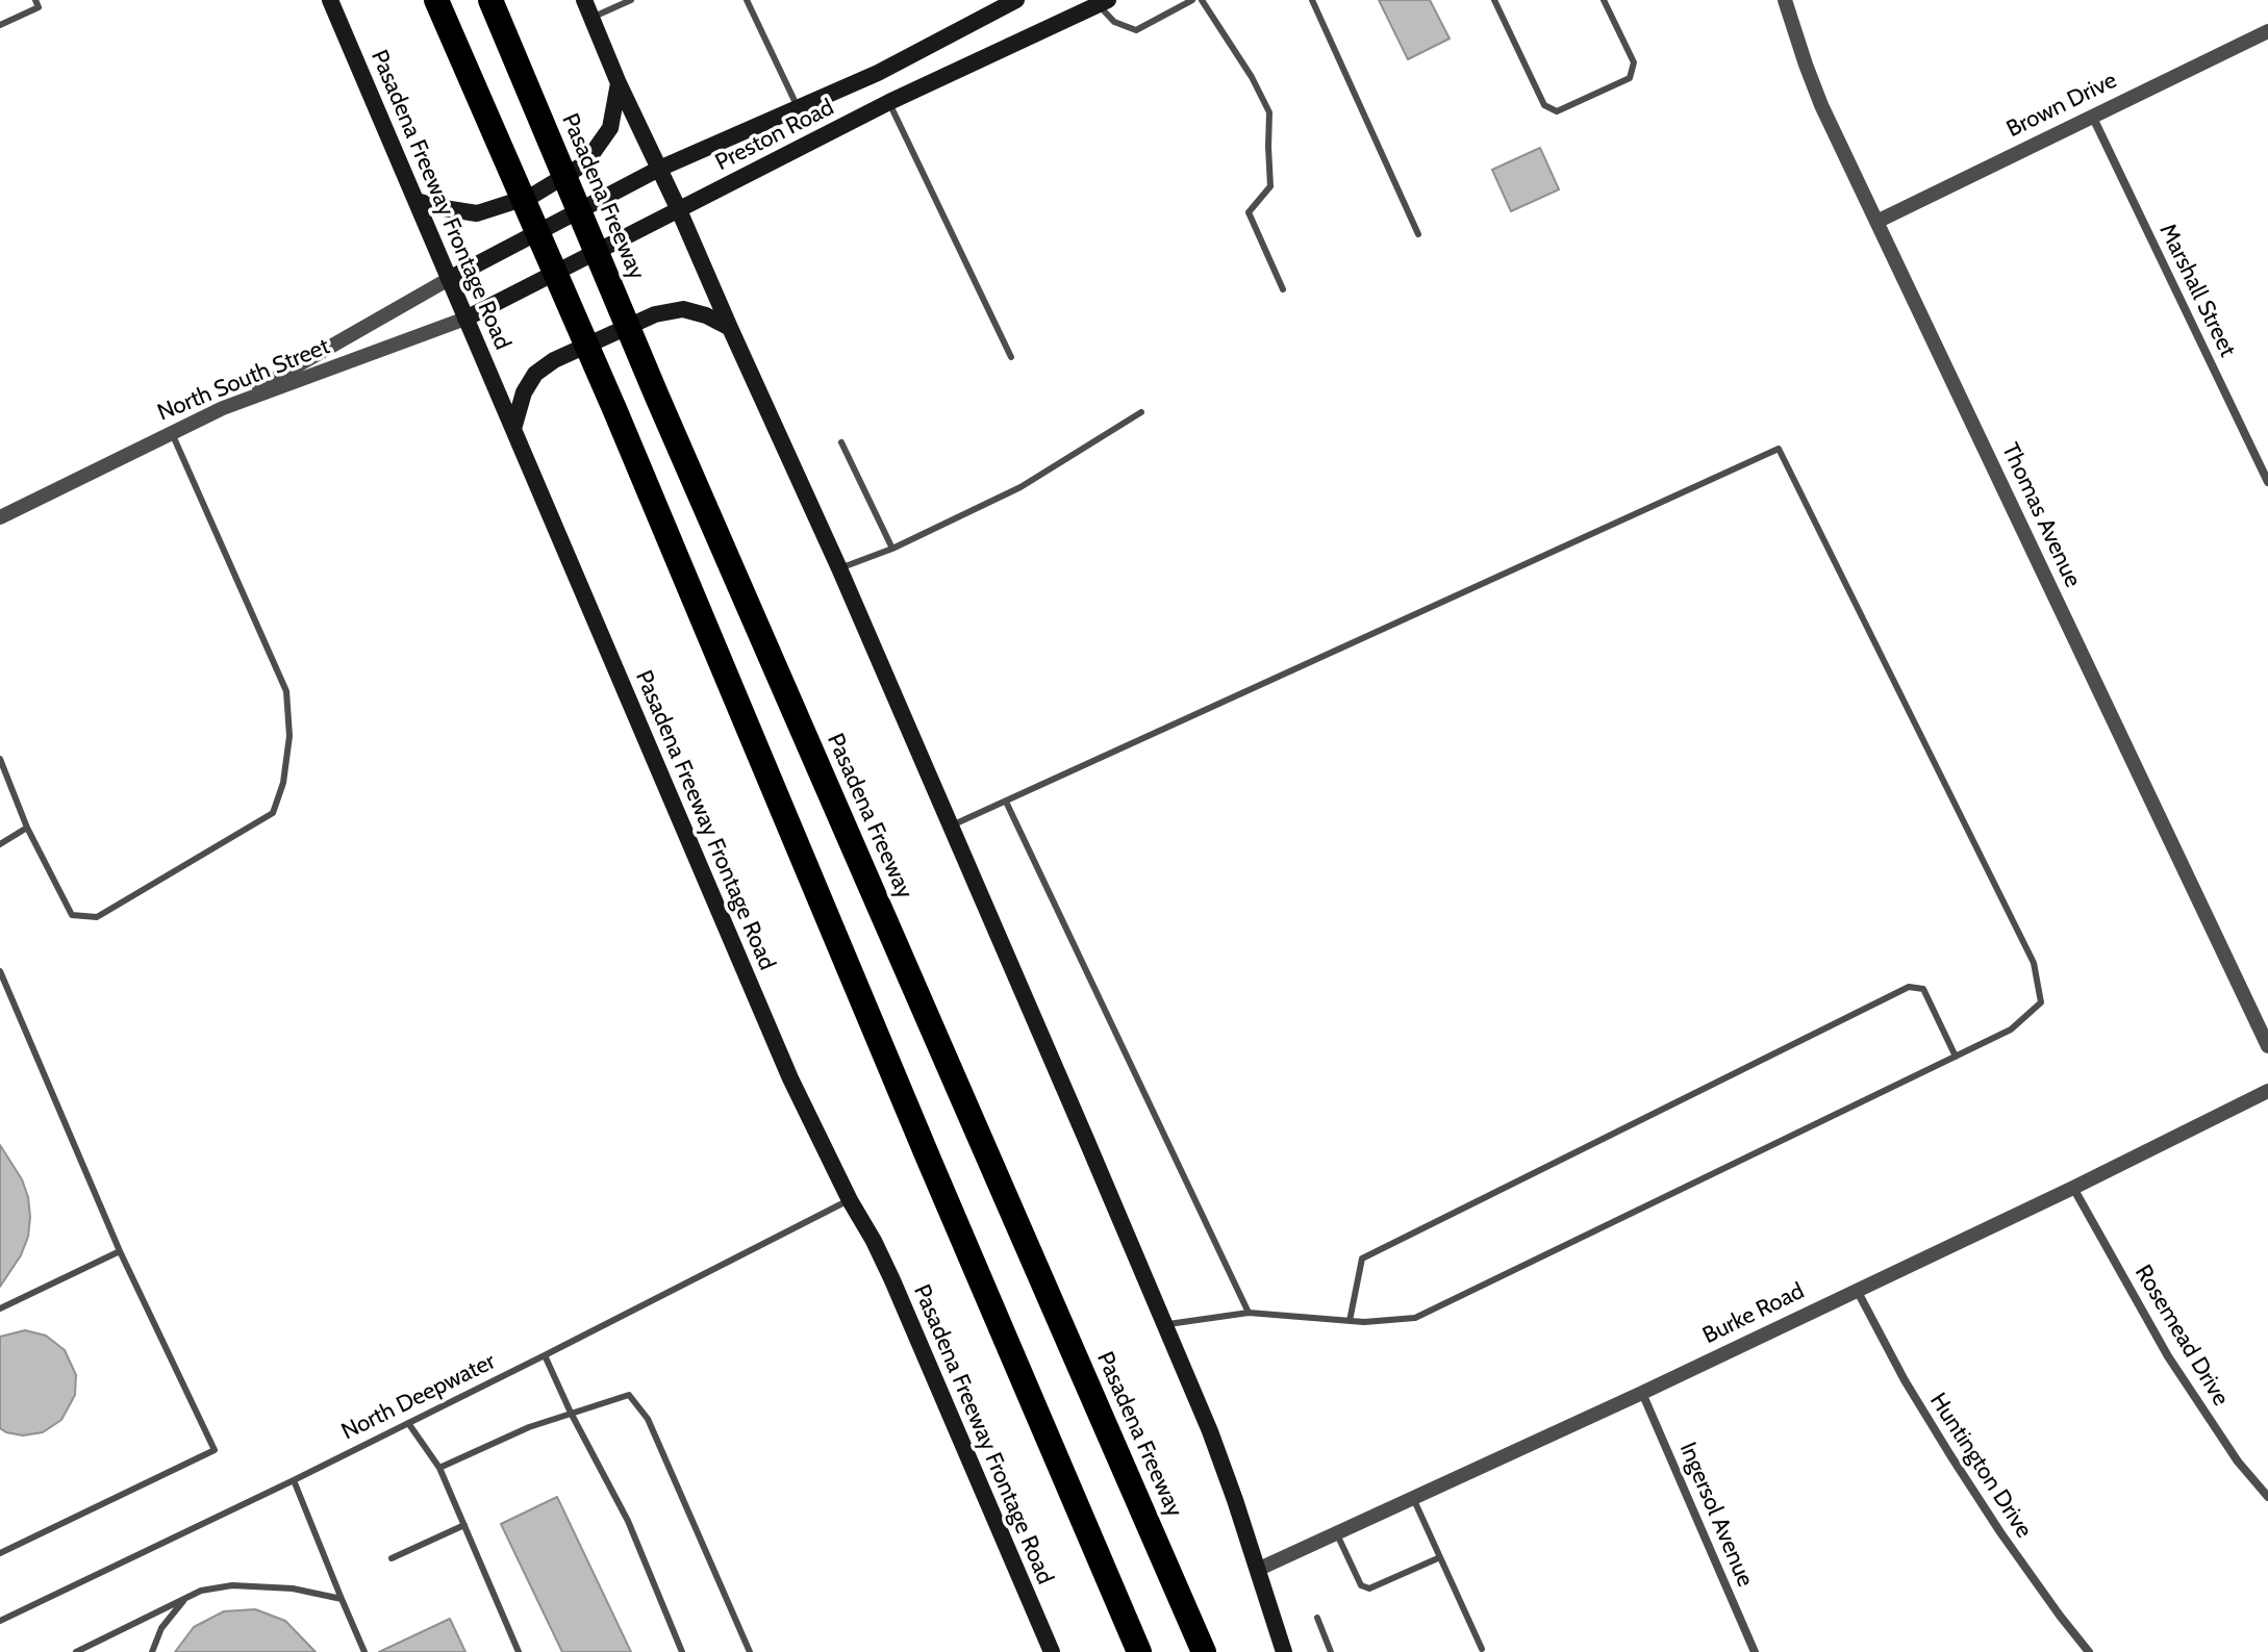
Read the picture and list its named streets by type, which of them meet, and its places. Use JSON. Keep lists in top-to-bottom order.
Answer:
{
  "streets": {
    "highway": ["Pasadena Freeway"],
    "main road": ["Preston Road", "Pasadena Freeway Frontage Road"],
    "street": [
      "Brown Drive",
      "Marshall Street",
      "North South Street",
      "Thomas Avenue",
      "Burke Road",
      "Rosemead Drive",
      "Huntington Drive",
      "Ingersol Avenue"
    ],
    "lane": ["North Deepwater"]
  },
  "crossings": [
    ["Brown Drive", "Marshall Street"],
    ["Brown Drive", "Thomas Avenue"],
    ["Preston Road", "Pasadena Freeway Frontage Road"],
    ["Preston Road", "North South Street"],
    ["Pasadena Freeway Frontage Road", "North South Street"],
    ["Pasadena Freeway Frontage Road", "North Deepwater"],
    ["Burke Road", "Rosemead Drive"],
    ["Burke Road", "Huntington Drive"],
    ["Burke Road", "Ingersol Avenue"]
  ]
}
